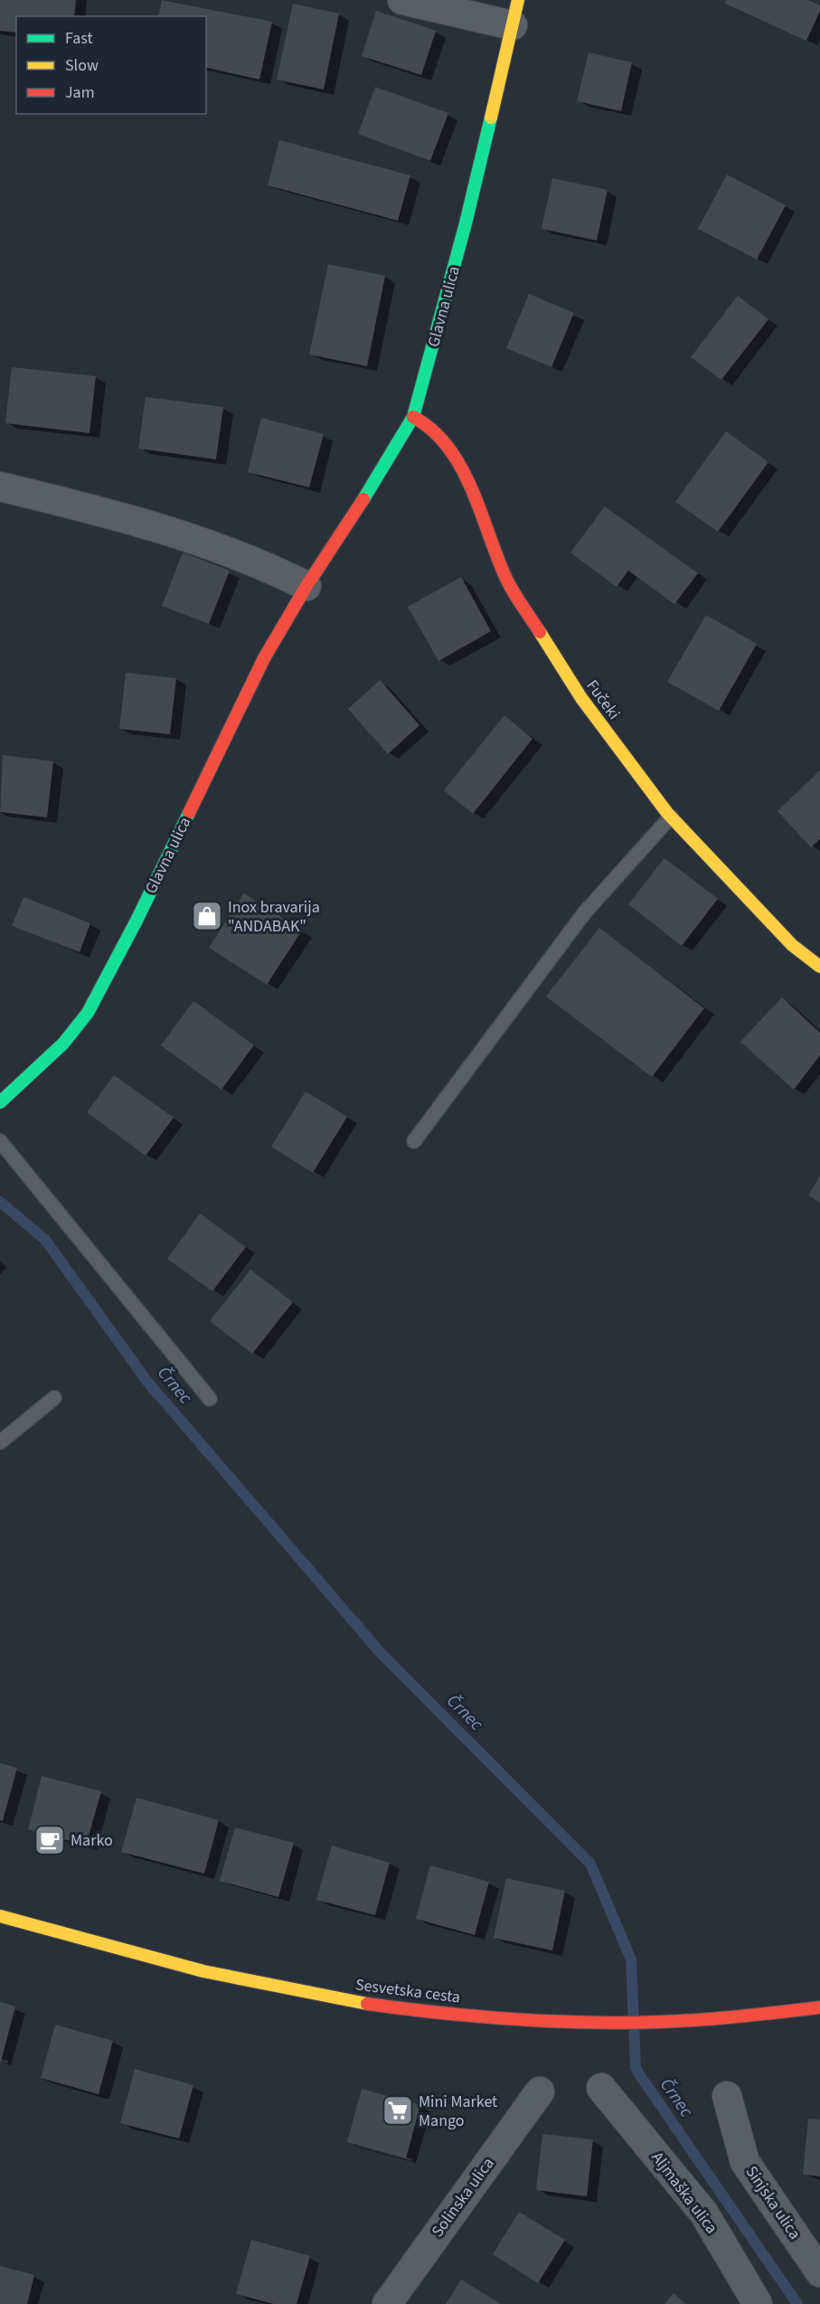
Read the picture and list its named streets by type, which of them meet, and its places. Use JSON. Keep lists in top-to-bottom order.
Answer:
{
  "streets": {
    "street": [
      "Glavna ulica",
      "Fučeki",
      "Sesvetska cesta",
      "Aljmaška ulica",
      "Solinska ulica",
      "Sinjska ulica"
    ]
  },
  "crossings": [
    ["Glavna ulica", "Fučeki"]
  ],
  "water": ["Črnec"],
  "places": {
    "shop": ["Inox bravarija \"ANDABAK\""],
    "cafe": ["Marko"],
    "supermarket": ["Mini Market Mango"]
  },
  "legend": ["Fast", "Slow", "Jam"]
}
